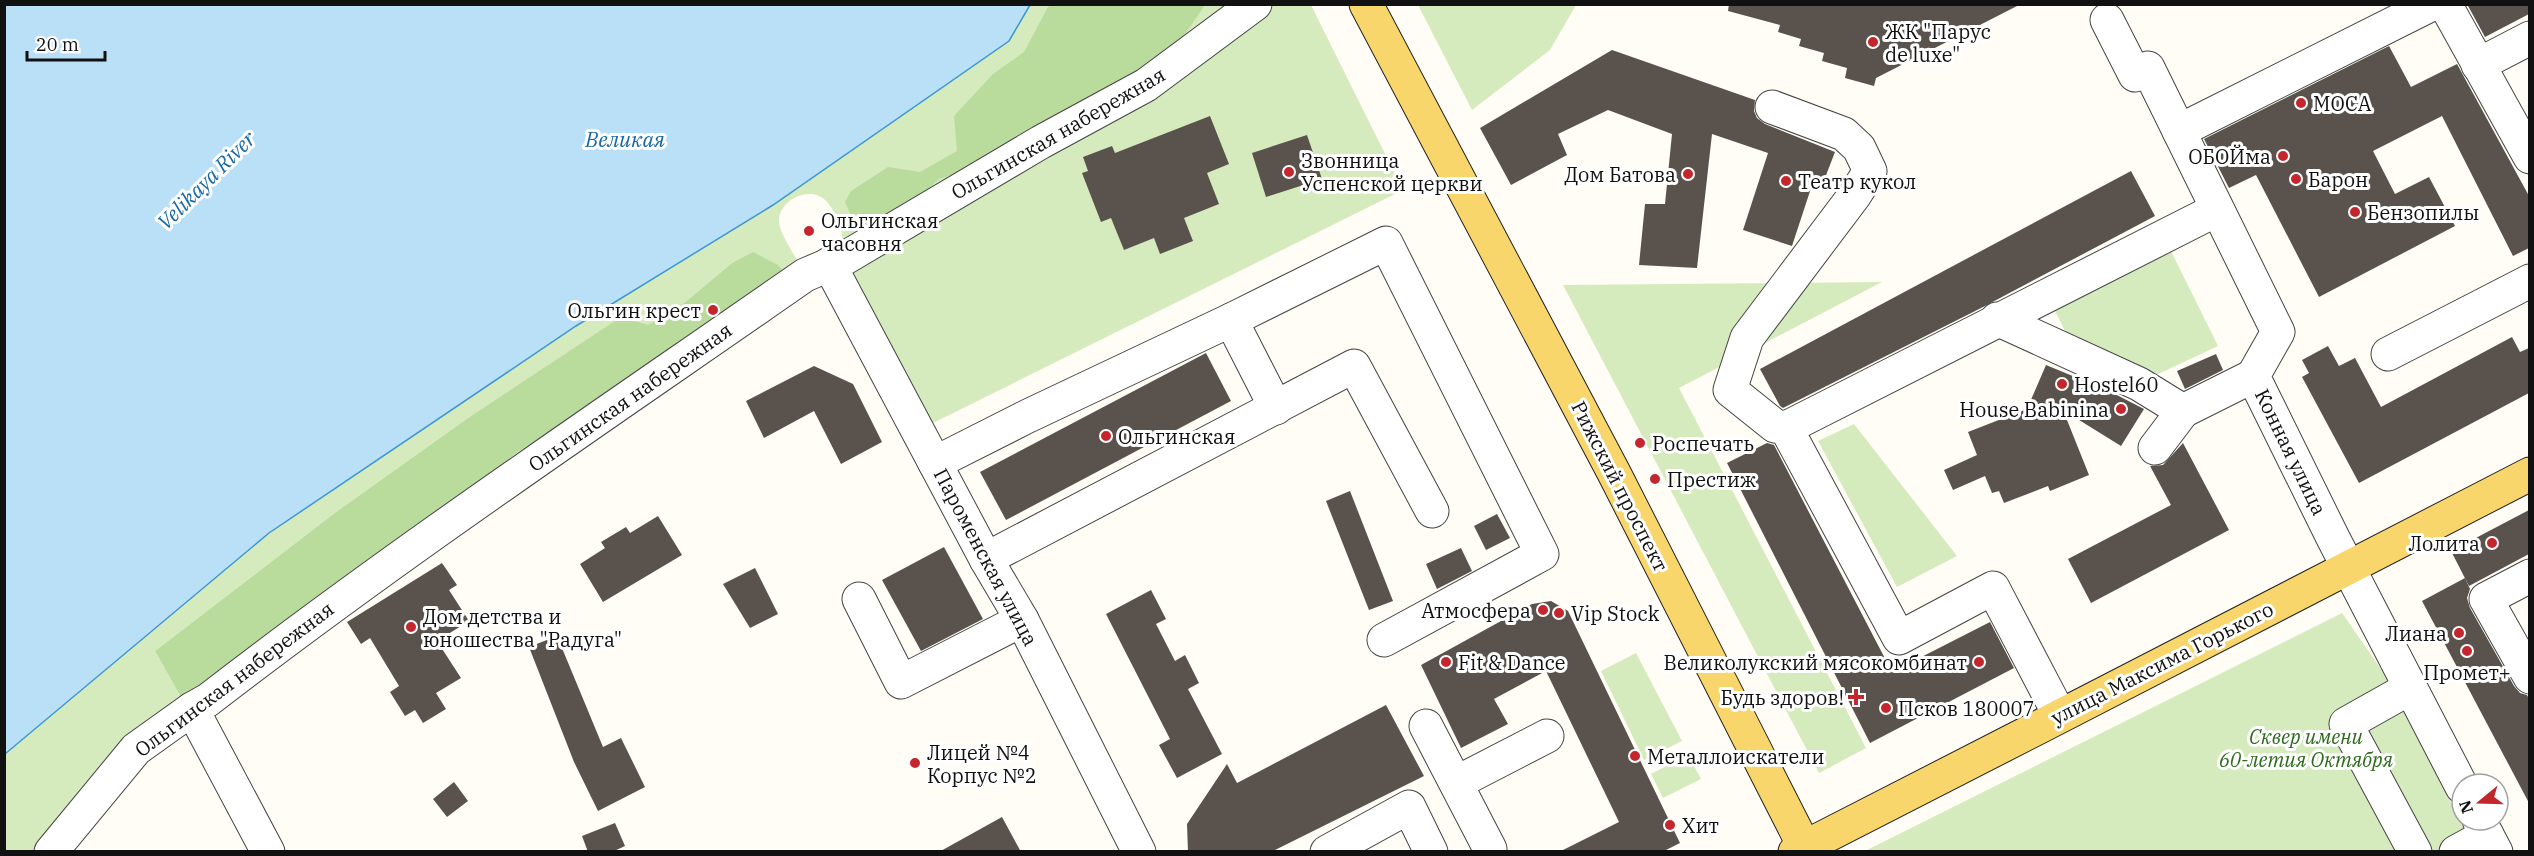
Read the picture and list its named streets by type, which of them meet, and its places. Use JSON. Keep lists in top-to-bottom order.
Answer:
{
  "streets": {
    "main road": ["Рижский проспект", "улица Максима Горького"],
    "street": ["Ольгинская набережная", "Конная улица", "Пароменская улица"]
  },
  "crossings": [
    ["Ольгинская набережная", "Пароменская улица"],
    ["Конная улица", "улица Максима Горького"],
    ["Рижский проспект", "улица Максима Горького"]
  ],
  "water": ["Великая", "Velikaya River"],
  "parks": ["Сквер имени 60-летия Октября"],
  "places": {
    "other": [
      "ЖК \"Парус de luxe\"",
      "МОСА",
      "ОБОЙма",
      "Звонница Успенской церкви",
      "Дом Батова",
      "Барон",
      "Театр кукол",
      "Бензопилы",
      "Ольгинская часовня",
      "Ольгин крест",
      "Hostel60",
      "House Babinina",
      "Ольгинская",
      "Роспечать",
      "Престиж",
      "Лолита",
      "Атмосфера",
      "Vip Stock",
      "Дом детства и юношества \"Радуга\"",
      "Лиана",
      "Промет+",
      "Fit & Dance",
      "Великолукский мясокомбинат",
      "Псков 180007",
      "Металлоискатели",
      "Лицей №4 Корпус №2",
      "Хит"
    ],
    "health": ["Будь здоров!"]
  },
  "scale_bar": "20 m",
  "north": "left"
}
